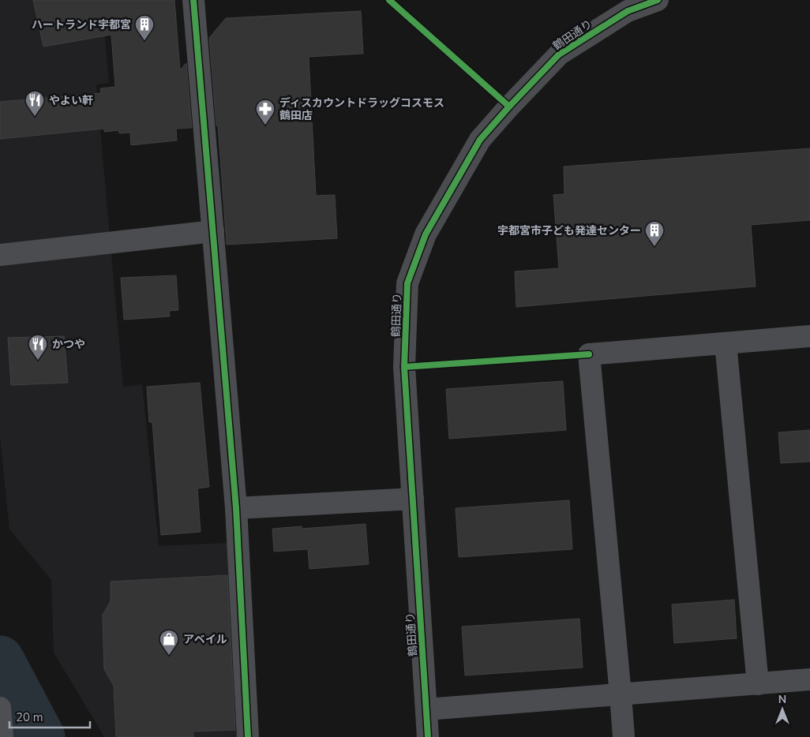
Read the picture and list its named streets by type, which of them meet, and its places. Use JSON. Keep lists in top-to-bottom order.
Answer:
{
  "streets": {
    "street": ["鶴田通り"]
  },
  "places": {
    "building": ["ハートランド宇都宮", "宇都宮市子ども発達センター"],
    "restaurant": ["やよい軒", "かつや"],
    "pharmacy": ["ディスカウントドラッグコスモス 鶴田店"],
    "shop": ["アベイル"]
  },
  "scale_bar": "20 m",
  "north": "top"
}
